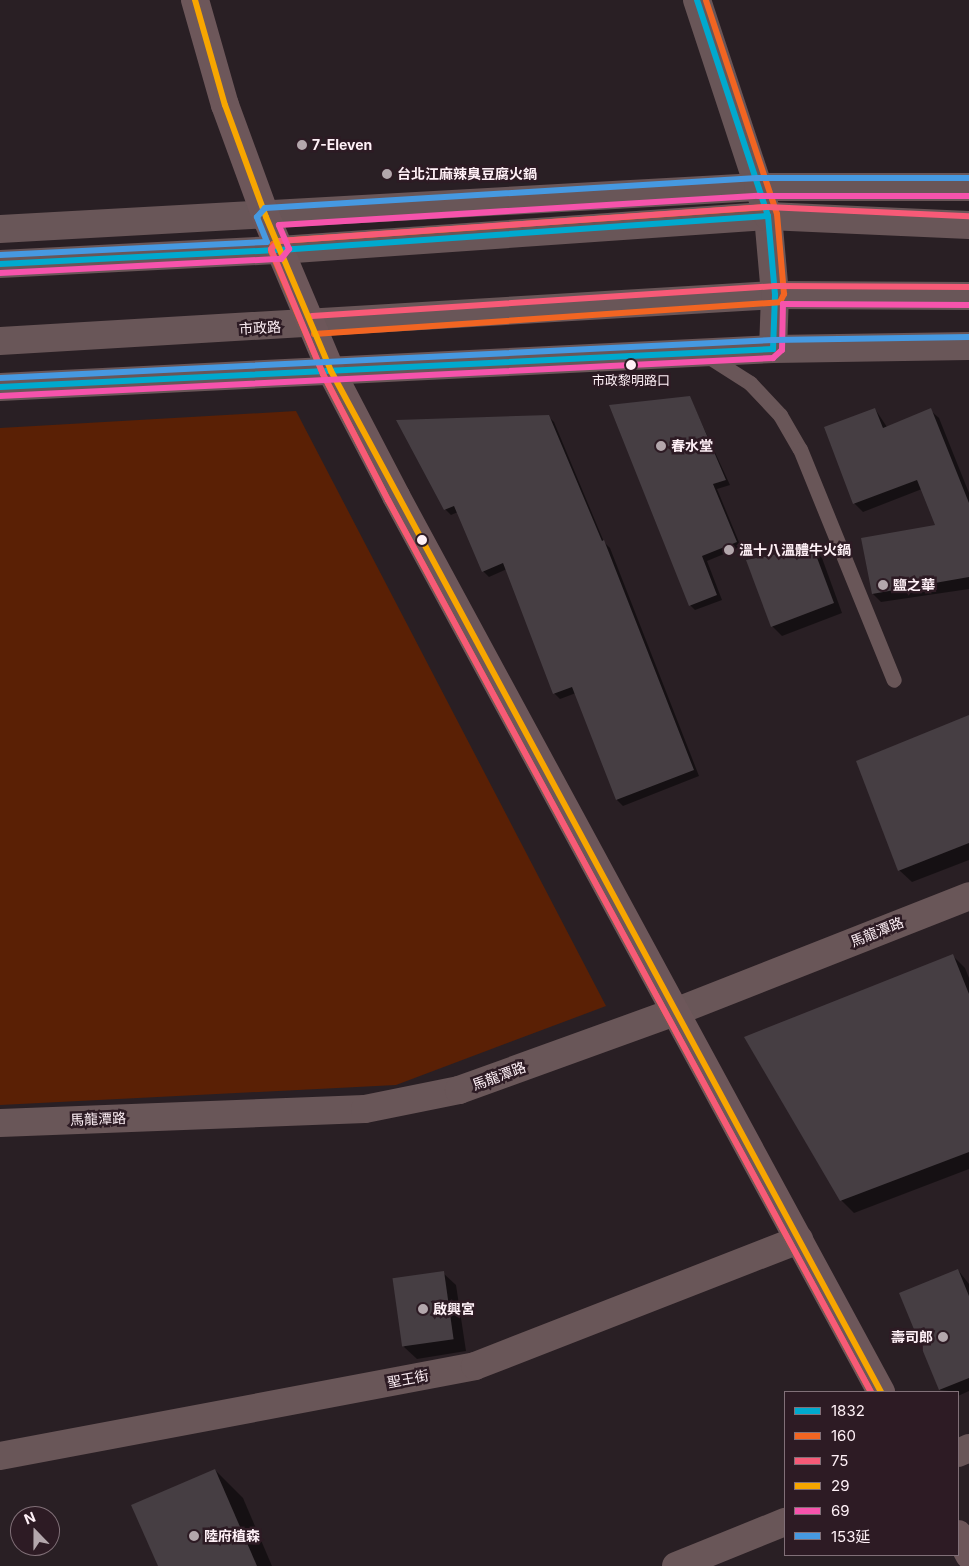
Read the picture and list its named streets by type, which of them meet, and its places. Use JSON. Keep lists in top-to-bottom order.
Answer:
{
  "streets": {
    "street": ["市政路", "馬龍潭路", "聖王街"]
  },
  "places": [
    "7-Eleven",
    "台北江麻辣臭豆腐火鍋",
    "市政黎明路口",
    "春水堂",
    "溫十八溫體牛火鍋",
    "鹽之華",
    "啟興宮",
    "壽司郎",
    "陸府植森"
  ],
  "lines": [
    "transit line 1832",
    "transit line 160",
    "transit line 29",
    "transit line 153延",
    "transit line 69",
    "transit line 75"
  ],
  "legend": [
    "1832",
    "160",
    "75",
    "29",
    "69",
    "153延"
  ],
  "north": "top"
}
